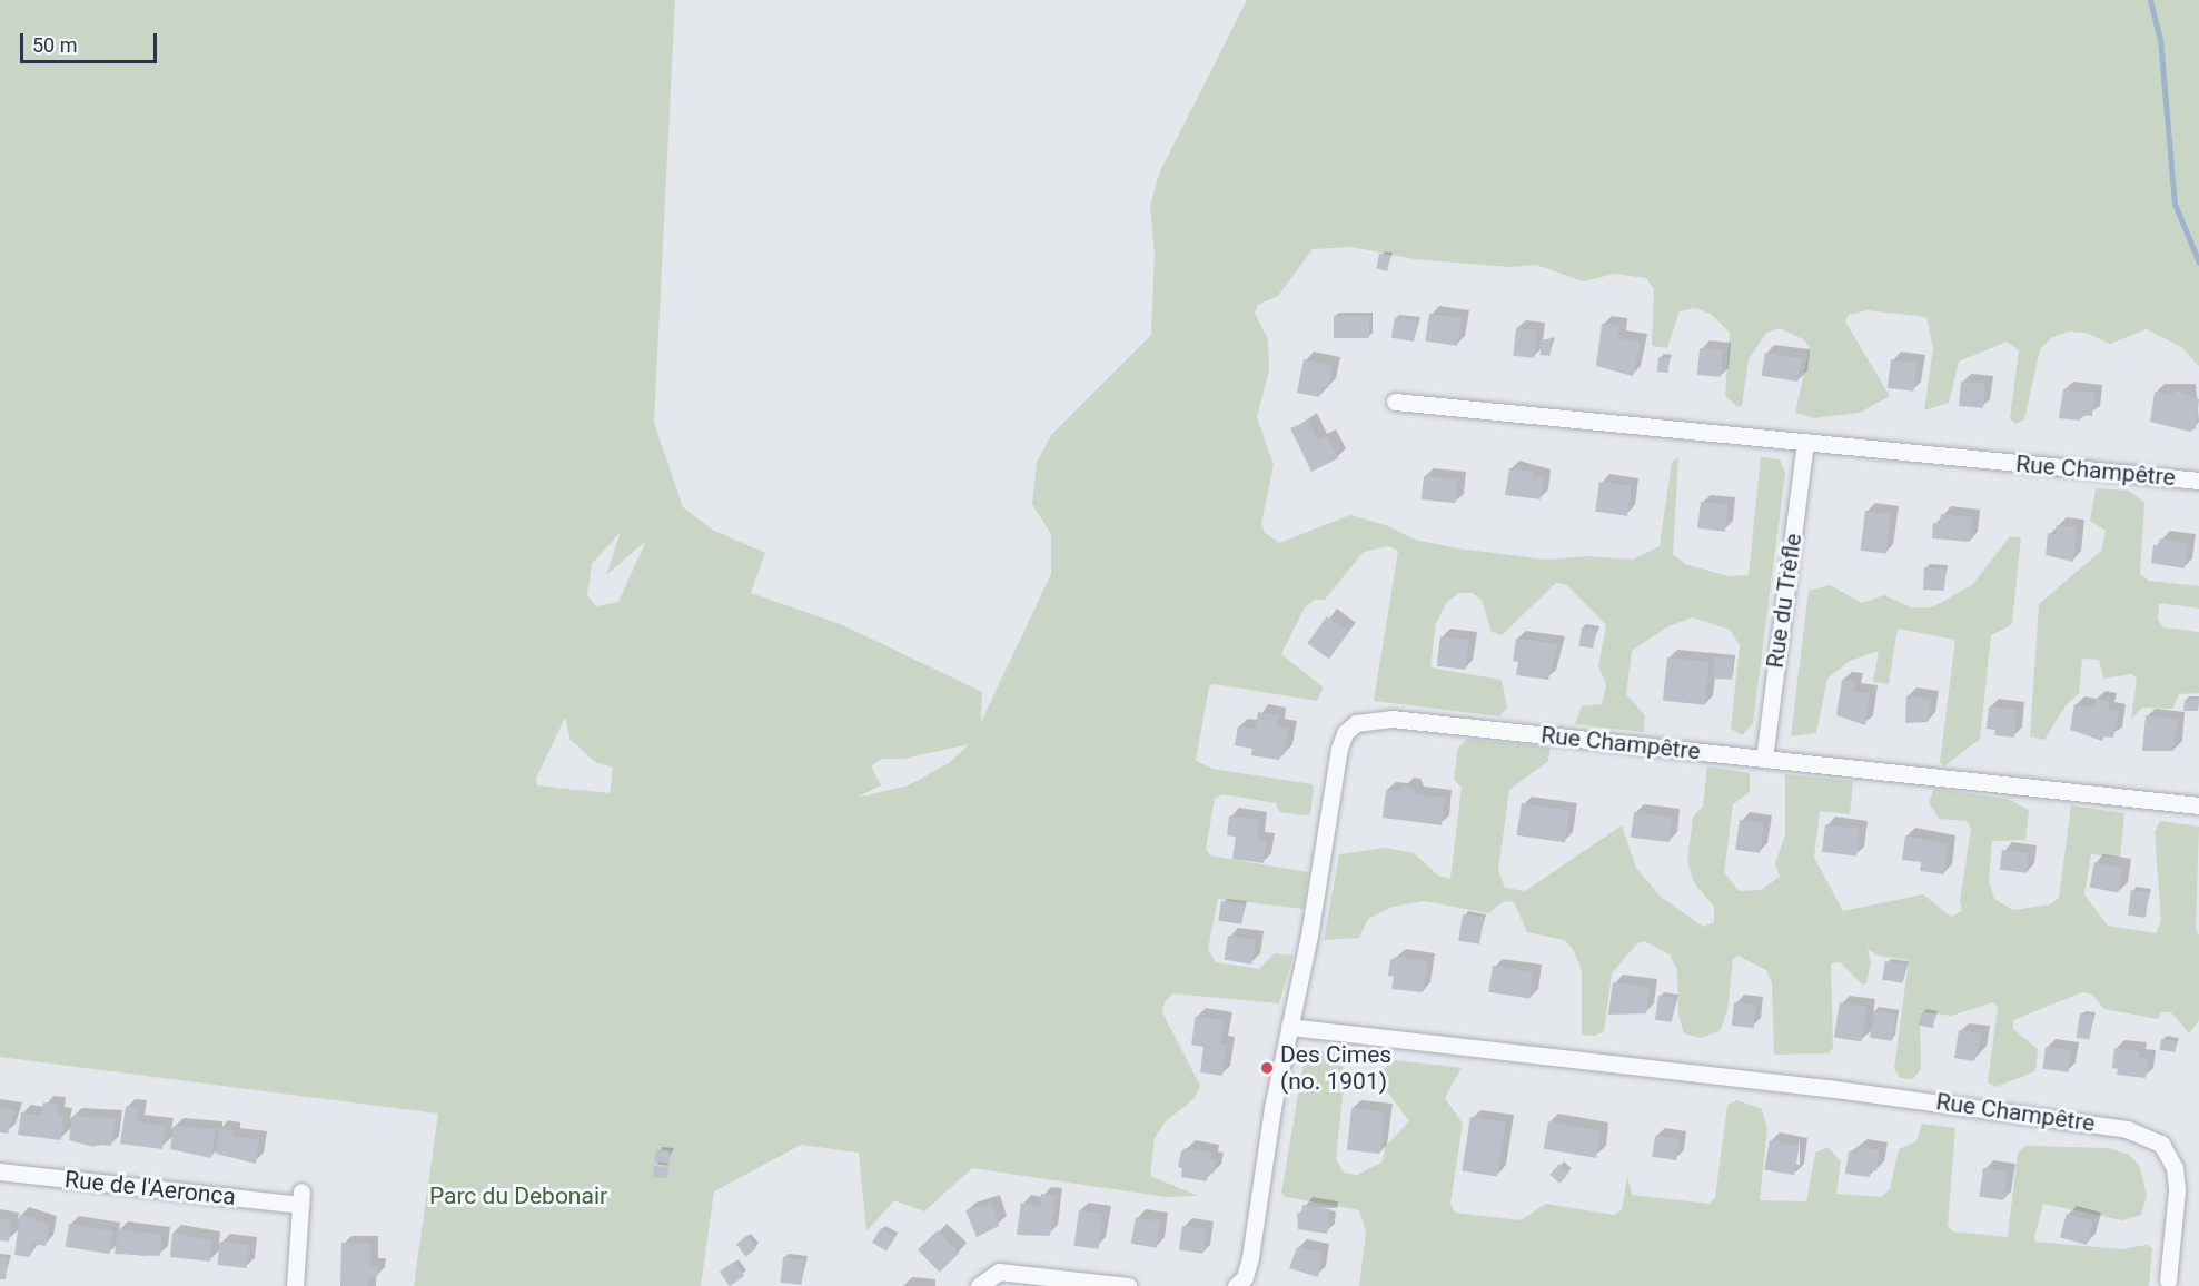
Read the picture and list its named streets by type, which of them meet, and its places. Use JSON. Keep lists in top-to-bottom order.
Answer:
{
  "streets": {
    "street": ["Rue Champêtre", "Rue du Trèfle", "Rue de l'Aeronca"]
  },
  "crossings": [
    ["Rue Champêtre", "Rue du Trèfle"]
  ],
  "parks": ["Parc du Debonair"],
  "places": ["Des Cimes (no. 1901)"],
  "scale_bar": "50 m"
}
